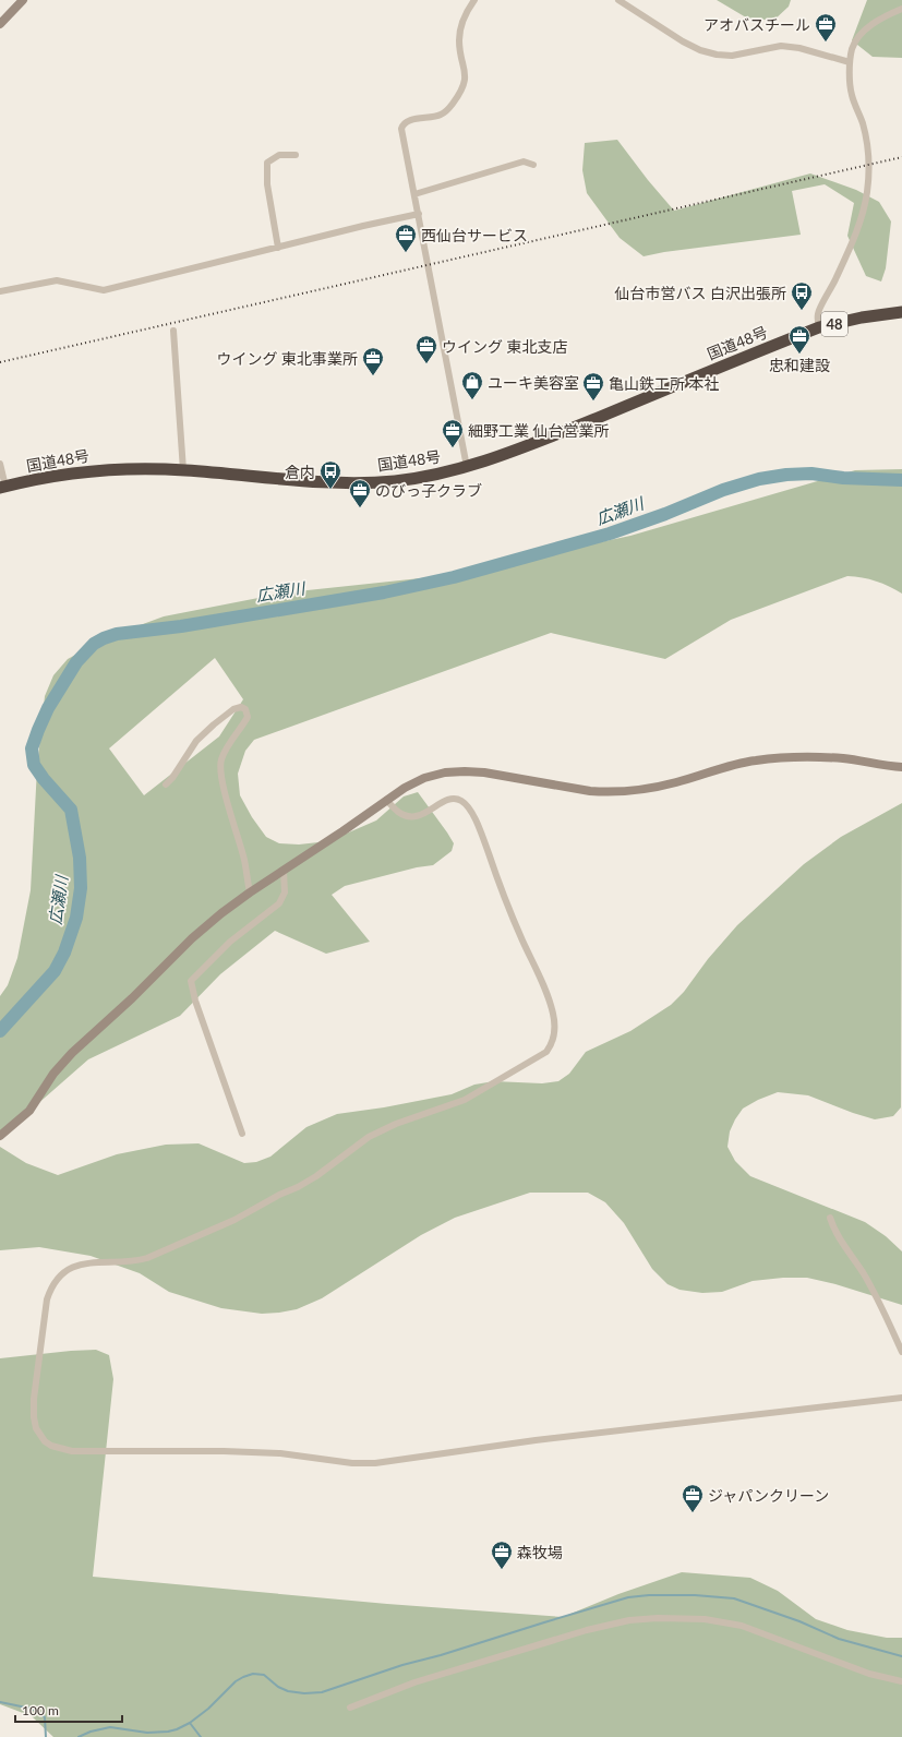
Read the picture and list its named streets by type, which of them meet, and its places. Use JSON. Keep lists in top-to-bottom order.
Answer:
{
  "streets": {
    "highway": ["48", "国道48号"]
  },
  "water": ["広瀬川"],
  "places": {
    "office": [
      "アオバスチール",
      "西仙台サービス",
      "忠和建設",
      "ウイング 東北支店",
      "ウイング 東北事業所",
      "亀山鉄工所 本社",
      "細野工業 仙台営業所",
      "のびっ子クラブ",
      "ジャパンクリーン",
      "森牧場"
    ],
    "bus stop": ["仙台市営バス 白沢出張所", "倉内"],
    "shop": ["ユーキ美容室"]
  },
  "scale_bar": "100 m"
}
